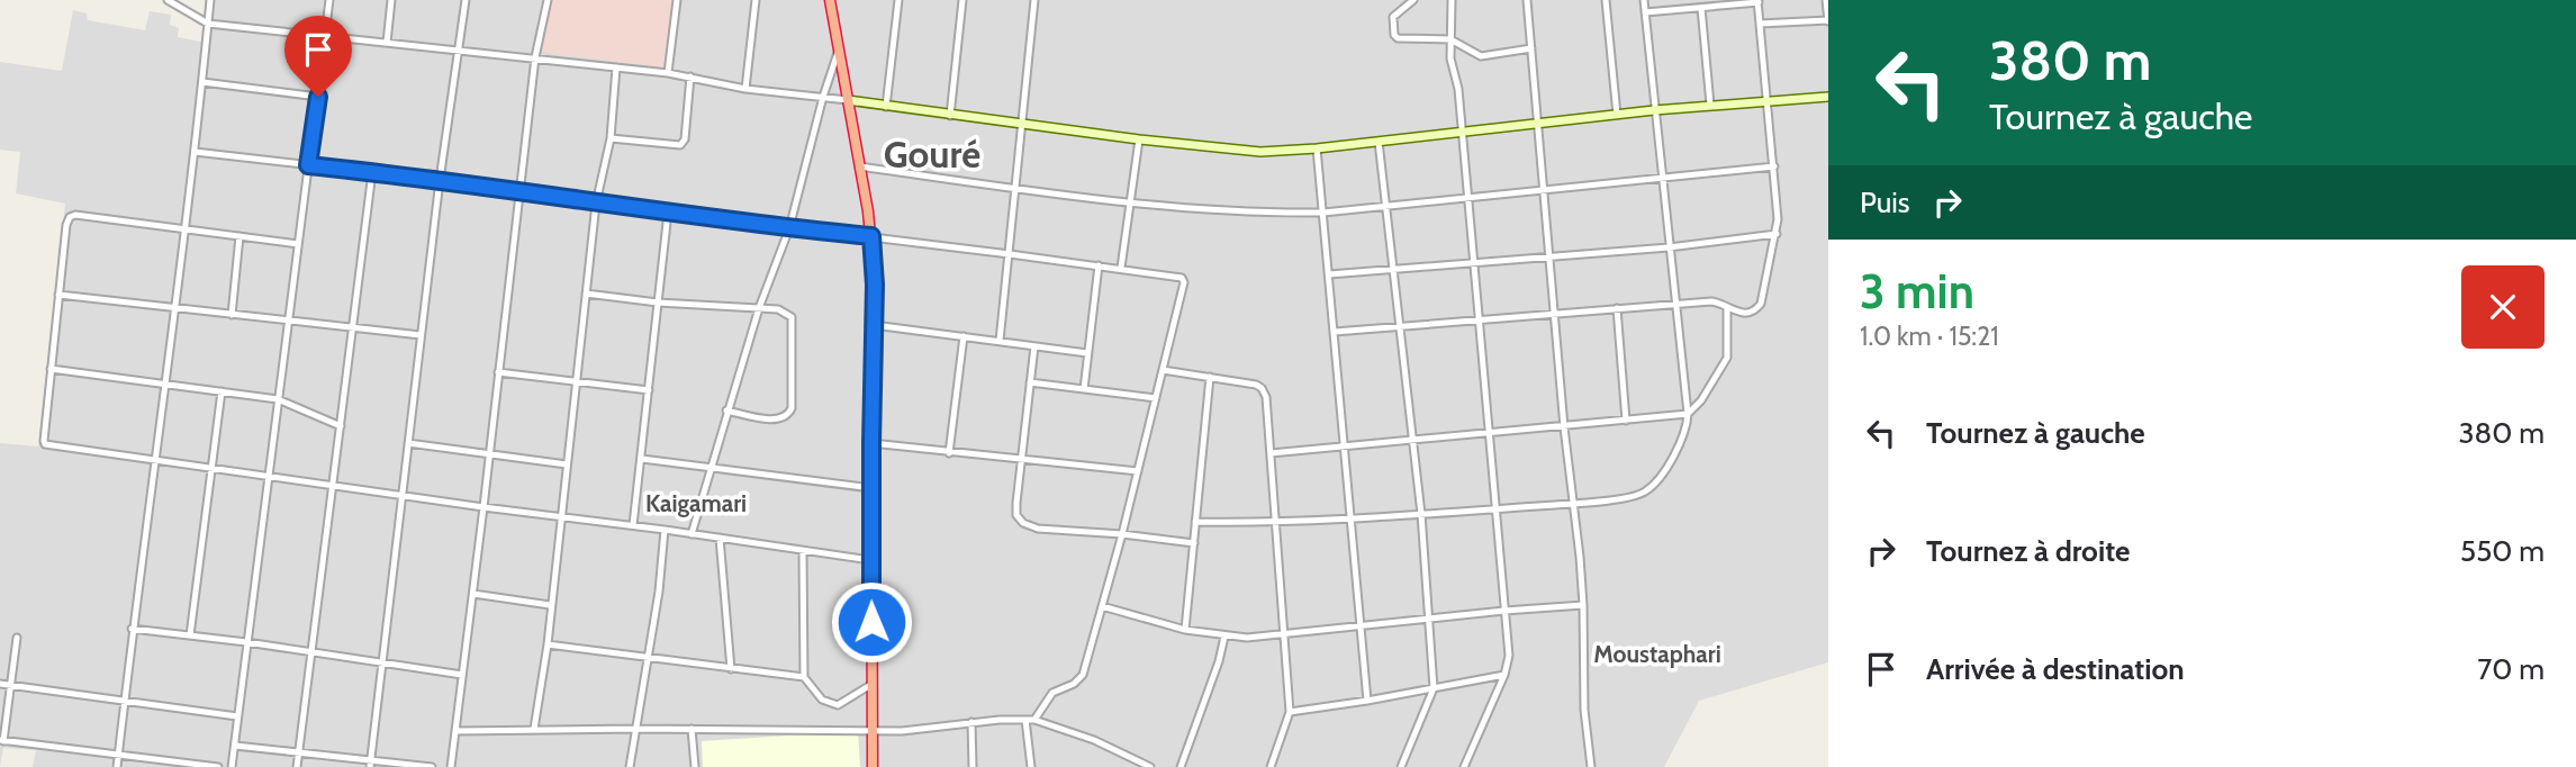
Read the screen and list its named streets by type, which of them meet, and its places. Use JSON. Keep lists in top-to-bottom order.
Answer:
{
  "districts": ["Gouré", "Kaigamari", "Moustaphari"],
  "page": {
    "turn": ["380 m", "Tournez à gauche"],
    "then": "Puis",
    "heading": ["3 min", "1.0 km · 15:21"],
    "list": [
      {
        "name": "Tournez à gauche",
        "value": "380 m"
      },
      {
        "name": "Tournez à droite",
        "value": "550 m"
      },
      {
        "name": "Arrivée à destination",
        "value": "70 m"
      }
    ]
  }
}
